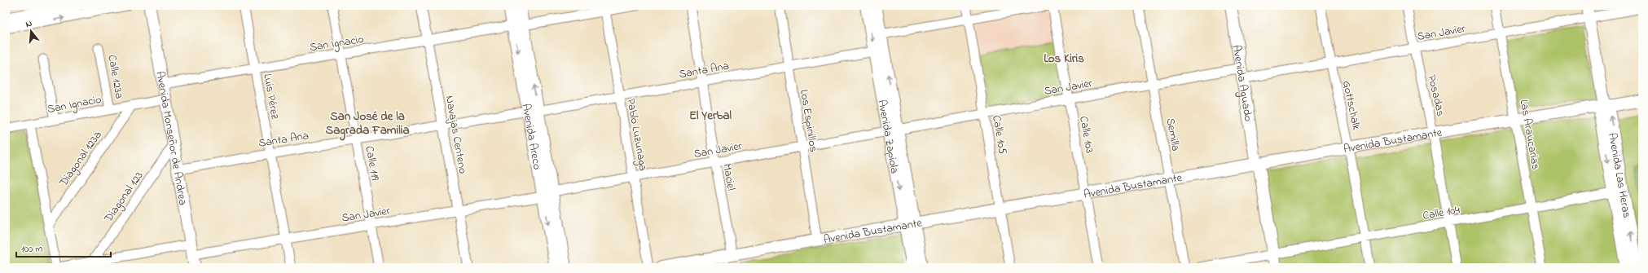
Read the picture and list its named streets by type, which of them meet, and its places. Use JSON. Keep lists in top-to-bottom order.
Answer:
{
  "streets": {
    "main road": [
      "Avenida Aguado",
      "Avenida Areco",
      "Avenida Zapiola",
      "Avenida Monseñor de Andrea",
      "Avenida Bustamante",
      "Avenida Las Heras"
    ],
    "street": [
      "San Javier",
      "San Ignacio",
      "Santa Ana",
      "Calle 123a",
      "Posadas",
      "Luis Pérez",
      "Gottschalk",
      "Los Espinillos",
      "Navajas Centeno",
      "Pablo Luzuriaga",
      "Calle 105",
      "Calle 103",
      "Semilla",
      "Las Araucarias",
      "Diagonal 123a",
      "Calle 119",
      "Maciel",
      "Diagonal 123",
      "Calle 104"
    ]
  },
  "crossings": [
    ["San Javier", "Avenida Aguado"],
    ["San Javier", "Posadas"],
    ["San Javier", "Luis Pérez"],
    ["San Javier", "Gottschalk"],
    ["San Javier", "Los Espinillos"],
    ["San Javier", "Navajas Centeno"],
    ["San Javier", "Pablo Luzuriaga"],
    ["San Javier", "Calle 105"],
    ["San Javier", "Calle 103"],
    ["San Javier", "Semilla"],
    ["San Javier", "Las Araucarias"],
    ["San Javier", "Avenida Areco"],
    ["San Javier", "Avenida Zapiola"],
    ["San Javier", "Avenida Monseñor de Andrea"],
    ["San Javier", "Calle 119"],
    ["San Javier", "Avenida Las Heras"],
    ["San Javier", "Maciel"],
    ["San Javier", "Diagonal 123"],
    ["San Ignacio", "Calle 123a"],
    ["San Ignacio", "Luis Pérez"],
    ["San Ignacio", "Navajas Centeno"],
    ["San Ignacio", "Pablo Luzuriaga"],
    ["San Ignacio", "Avenida Areco"],
    ["San Ignacio", "Avenida Monseñor de Andrea"],
    ["San Ignacio", "Diagonal 123a"],
    ["San Ignacio", "Calle 119"],
    ["Santa Ana", "Luis Pérez"],
    ["Santa Ana", "Los Espinillos"],
    ["Santa Ana", "Navajas Centeno"],
    ["Santa Ana", "Pablo Luzuriaga"],
    ["Santa Ana", "Avenida Areco"],
    ["Santa Ana", "Avenida Zapiola"],
    ["Santa Ana", "Avenida Monseñor de Andrea"],
    ["Santa Ana", "Calle 119"],
    ["Santa Ana", "Maciel"],
    ["Avenida Aguado", "Avenida Bustamante"],
    ["Avenida Aguado", "Calle 104"],
    ["Posadas", "Avenida Bustamante"],
    ["Posadas", "Calle 104"],
    ["Gottschalk", "Avenida Bustamante"],
    ["Gottschalk", "Calle 104"],
    ["Los Espinillos", "Avenida Bustamante"],
    ["Calle 105", "Avenida Bustamante"],
    ["Calle 103", "Avenida Bustamante"],
    ["Semilla", "Avenida Bustamante"],
    ["Las Araucarias", "Avenida Bustamante"],
    ["Las Araucarias", "Calle 104"],
    ["Avenida Zapiola", "Avenida Bustamante"],
    ["Avenida Monseñor de Andrea", "Diagonal 123"],
    ["Avenida Bustamante", "Avenida Las Heras"],
    ["Avenida Bustamante", "Maciel"],
    ["Avenida Las Heras", "Calle 104"]
  ],
  "districts": ["Los Kiris", "El Yerbal", "San José de la Sagrada Familia"],
  "scale_bar": "100 m",
  "north": "top"
}
